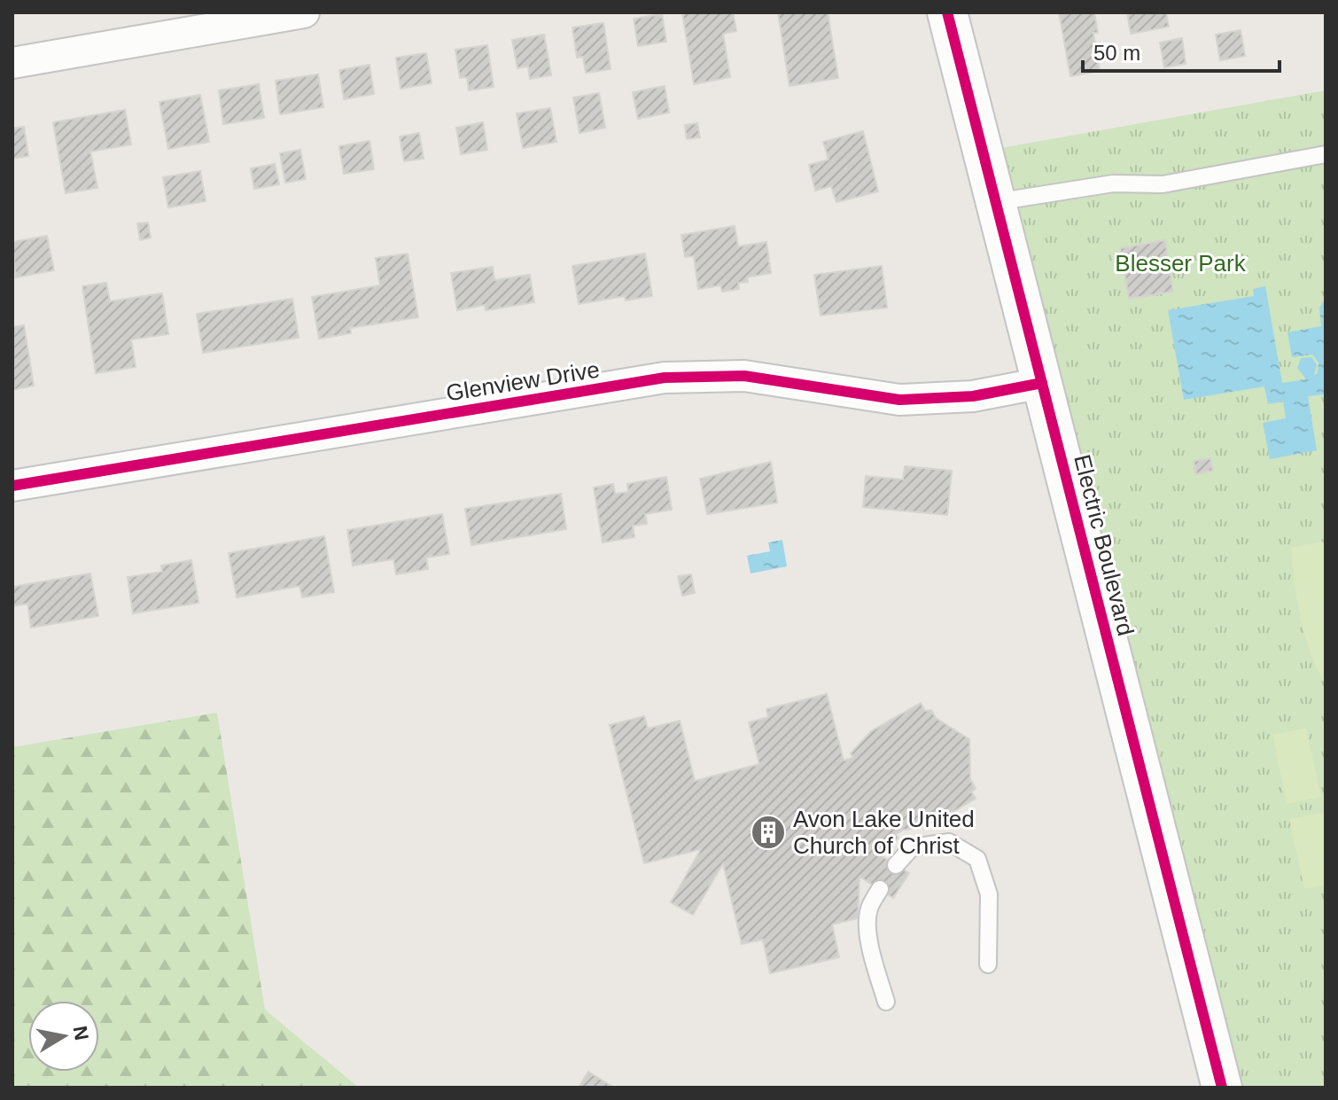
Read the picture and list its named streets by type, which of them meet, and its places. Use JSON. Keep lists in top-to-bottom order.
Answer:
{
  "streets": {
    "street": ["Glenview Drive", "Electric Boulevard"]
  },
  "crossings": [
    ["Glenview Drive", "Electric Boulevard"]
  ],
  "parks": ["Blesser Park"],
  "places": {
    "building": ["Avon Lake United Church of Christ"]
  },
  "scale_bar": "50 m",
  "north": "right"
}
